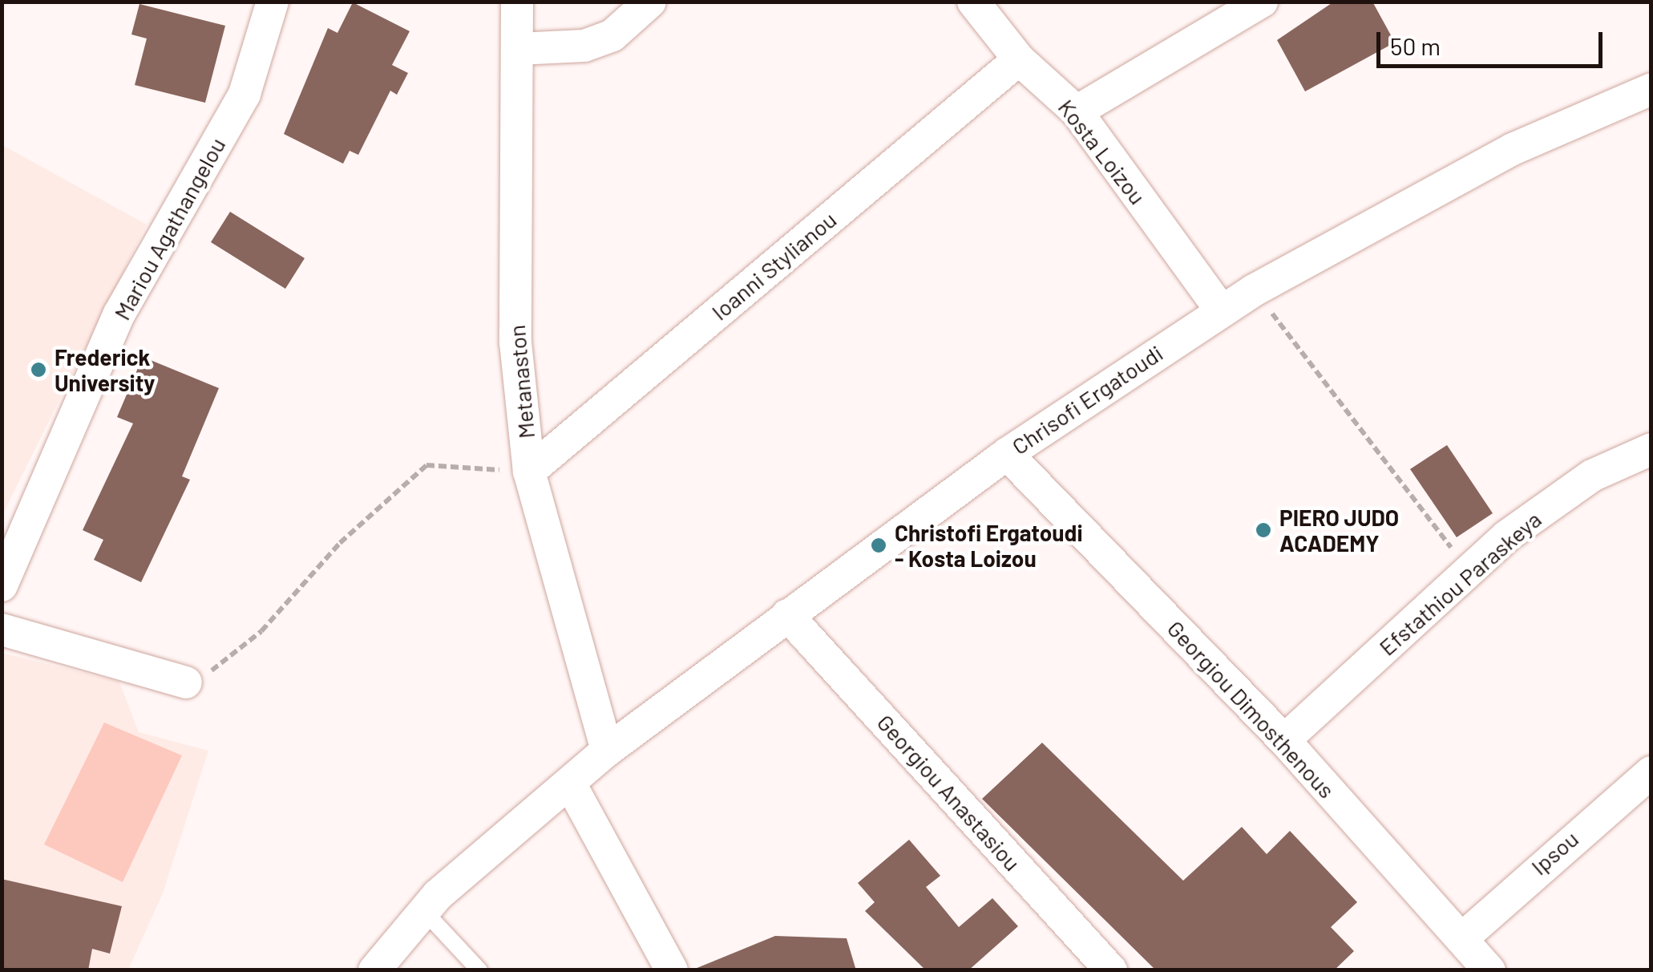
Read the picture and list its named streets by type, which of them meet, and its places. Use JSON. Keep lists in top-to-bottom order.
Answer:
{
  "streets": {
    "street": [
      "Kosta Loizou",
      "Mariou Agathangelou",
      "Ioanni Stylianou",
      "Metanaston",
      "Chrisofi Ergatoudi",
      "Efstathiou Paraskeya",
      "Georgiou Dimosthenous",
      "Georgiou Anastasiou",
      "Ipsou"
    ]
  },
  "crossings": [
    ["Kosta Loizou", "Ioanni Stylianou"],
    ["Kosta Loizou", "Chrisofi Ergatoudi"],
    ["Ioanni Stylianou", "Metanaston"],
    ["Metanaston", "Chrisofi Ergatoudi"],
    ["Chrisofi Ergatoudi", "Georgiou Dimosthenous"],
    ["Chrisofi Ergatoudi", "Georgiou Anastasiou"],
    ["Efstathiou Paraskeya", "Georgiou Dimosthenous"],
    ["Georgiou Dimosthenous", "Ipsou"]
  ],
  "places": ["Frederick University", "PIERO JUDO ACADEMY", "Christofi Ergatoudi - Kosta Loizou"],
  "scale_bar": "50 m"
}
